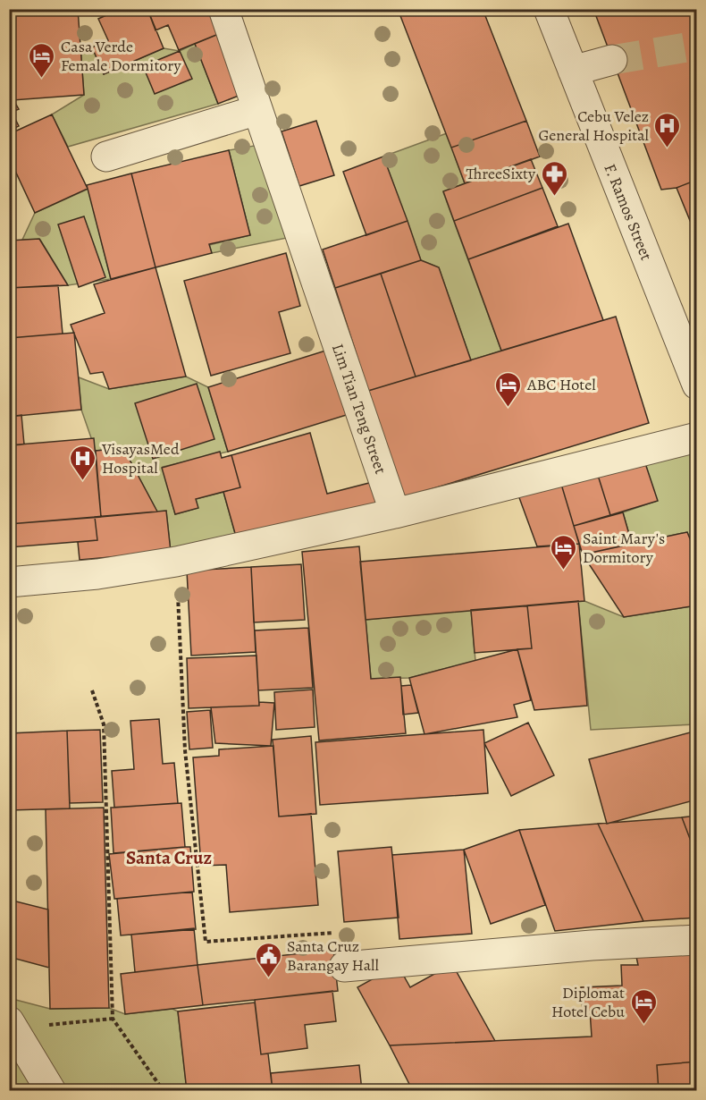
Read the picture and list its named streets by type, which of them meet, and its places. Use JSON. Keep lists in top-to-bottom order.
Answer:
{
  "streets": {
    "street": ["F. Ramos Street", "Lim Tian Teng Street"]
  },
  "districts": ["Santa Cruz"],
  "places": {
    "hotel": [
      "Casa Verde Female Dormitory",
      "ABC Hotel",
      "Saint Mary's Dormitory",
      "Diplomat Hotel Cebu"
    ],
    "hospital": ["Cebu Velez General Hospital", "VisayasMed Hospital"],
    "pharmacy": ["ThreeSixty"],
    "public building": ["Santa Cruz Barangay Hall"]
  }
}
